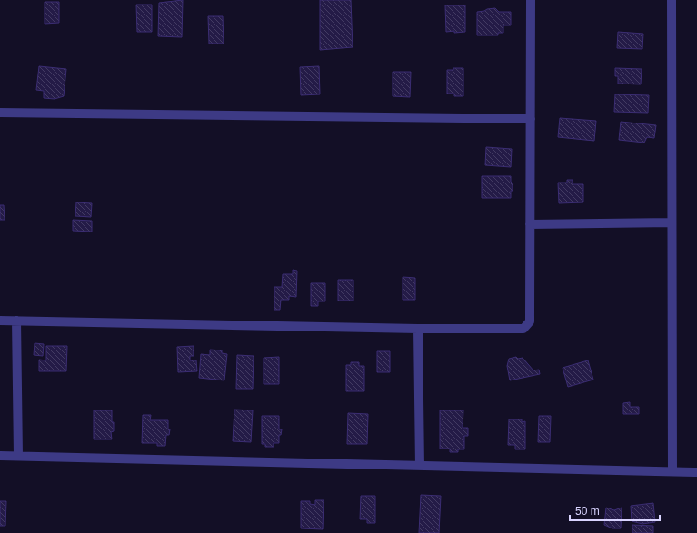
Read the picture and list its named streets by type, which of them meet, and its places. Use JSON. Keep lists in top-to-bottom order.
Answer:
{
  "scale_bar": "50 m"
}
